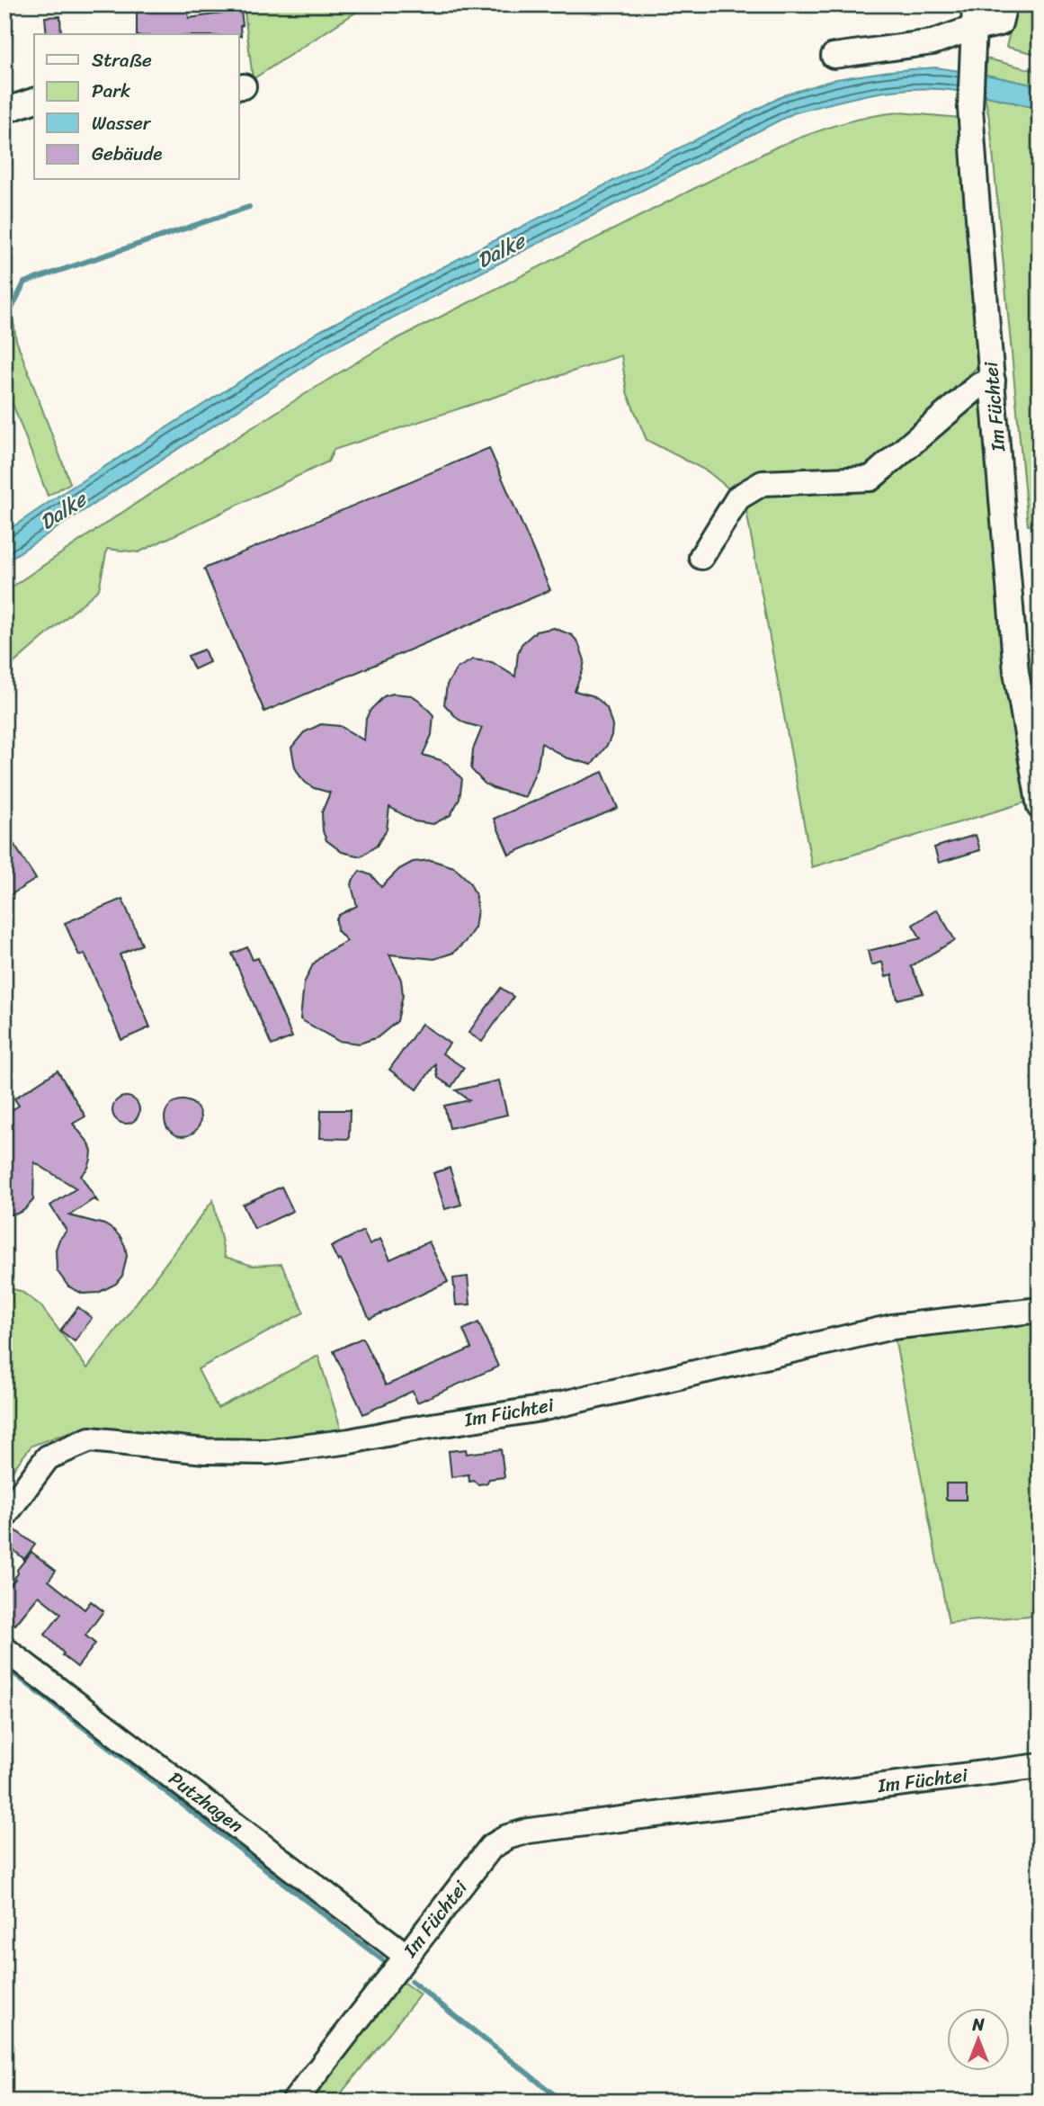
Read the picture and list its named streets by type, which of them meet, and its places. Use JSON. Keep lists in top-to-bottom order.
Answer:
{
  "streets": {
    "street": ["Im Füchtei", "Putzhagen"]
  },
  "crossings": [
    ["Im Füchtei", "Putzhagen"]
  ],
  "water": ["Dalke"],
  "legend": [
    "Straße",
    "Park",
    "Wasser",
    "Gebäude"
  ],
  "north": "top"
}
